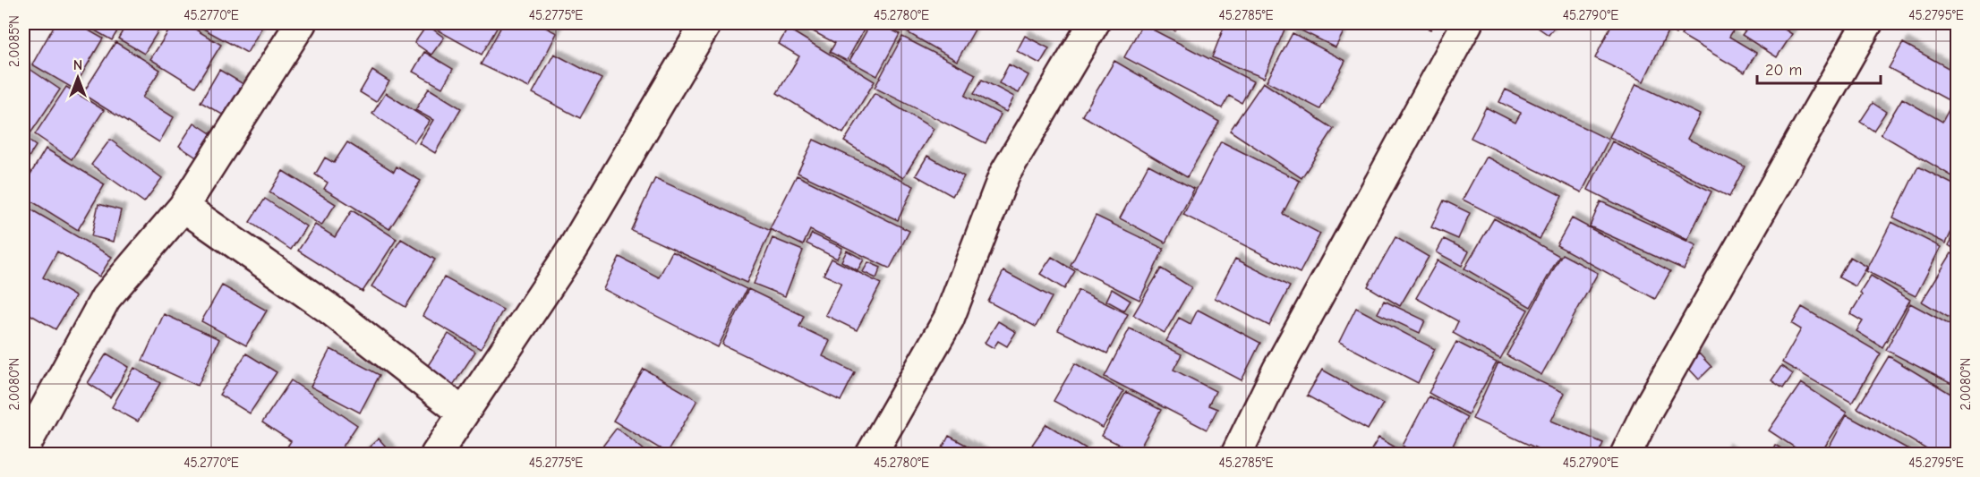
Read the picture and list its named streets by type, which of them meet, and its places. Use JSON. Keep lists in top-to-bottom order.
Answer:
{
  "scale_bar": "20 m",
  "north": "top",
  "coordinates": [
    "45.2770°E",
    "45.2775°E",
    "45.2780°E",
    "45.2785°E",
    "45.2790°E",
    "45.2795°E",
    "2.0085°N",
    "2.0080°N"
  ]
}
